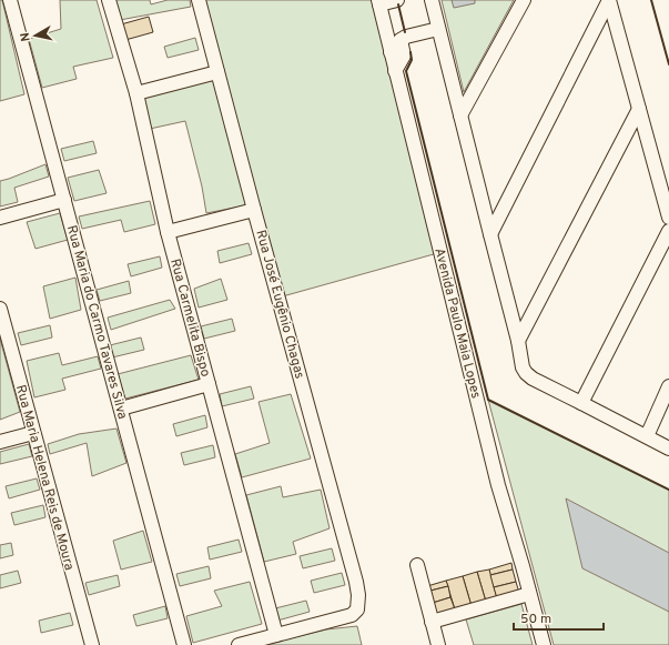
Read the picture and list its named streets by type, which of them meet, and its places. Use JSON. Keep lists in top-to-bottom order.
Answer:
{
  "streets": {
    "street": [
      "Rua José Eugênio Chagas",
      "Rua Carmelita Bispo",
      "Rua Maria do Carmo Tavares Silva",
      "Avenida Paulo Maia Lopes",
      "Rua Maria Helena Reis de Moura"
    ]
  },
  "crossings": [
    ["Rua José Eugênio Chagas", "Rua Carmelita Bispo"]
  ],
  "scale_bar": "50 m",
  "north": "left"
}
